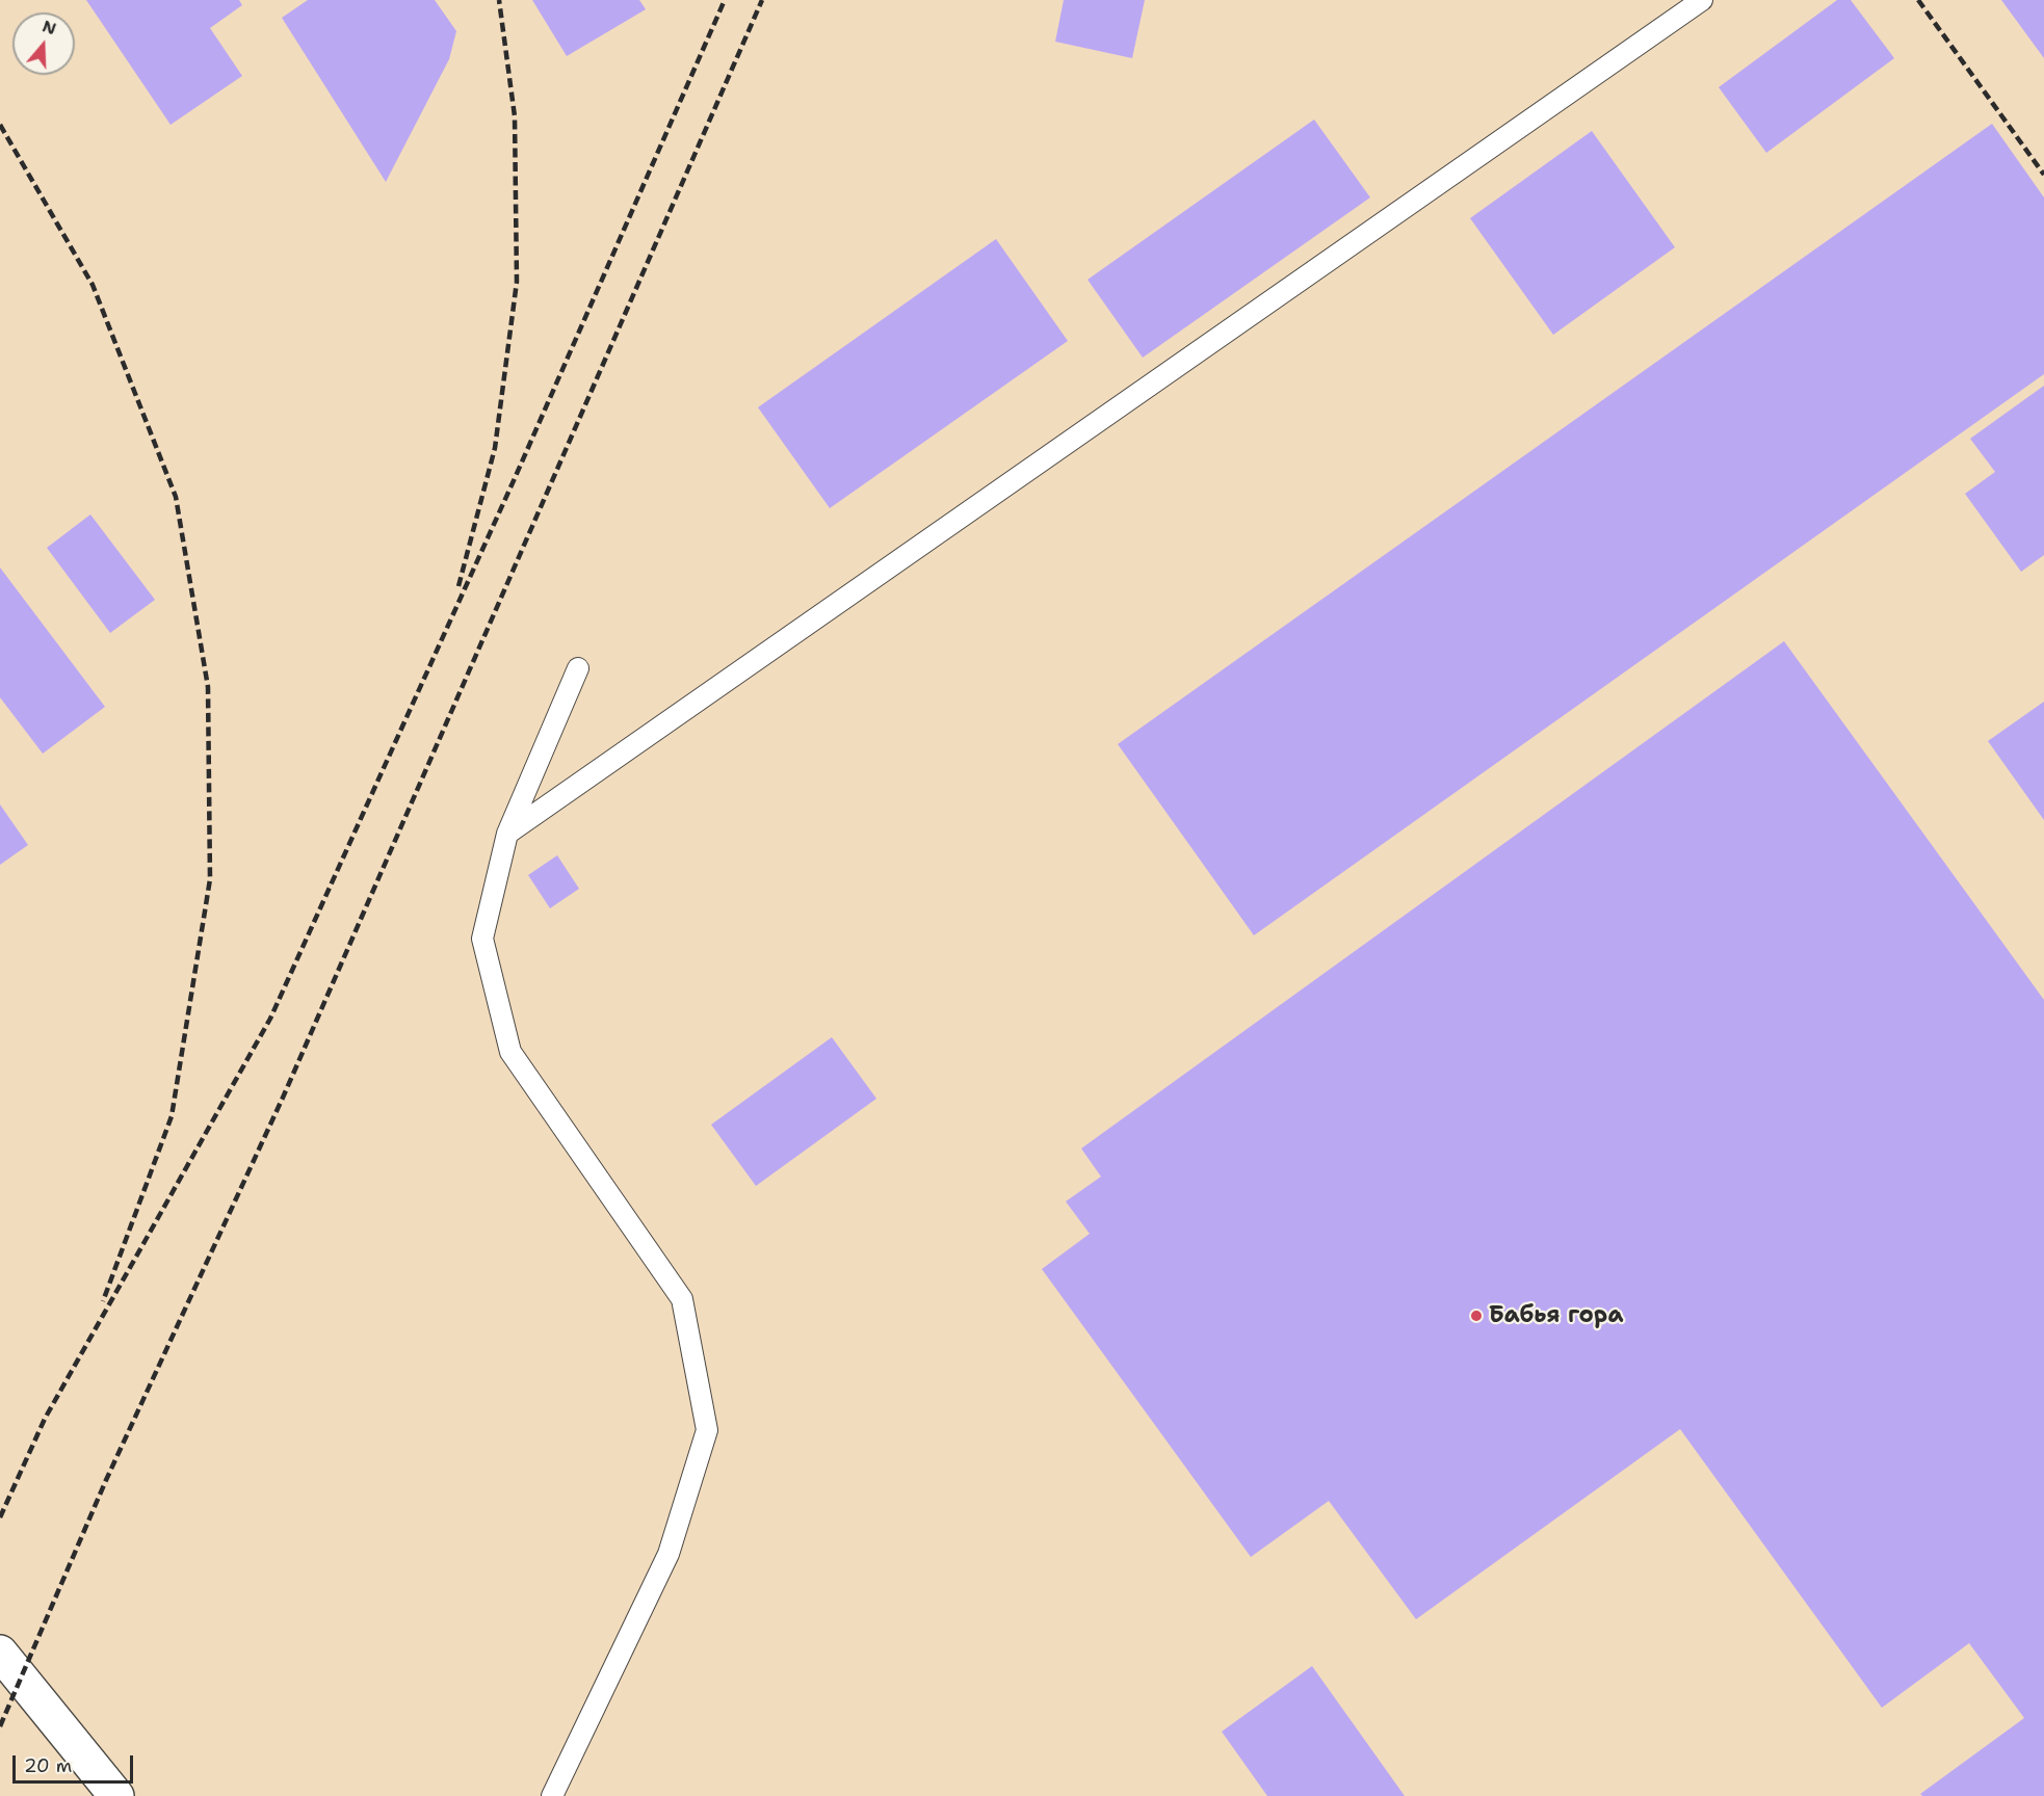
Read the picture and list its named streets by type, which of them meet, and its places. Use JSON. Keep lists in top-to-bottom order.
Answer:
{
  "places": ["Бабья гора"],
  "scale_bar": "20 m",
  "north": "top"
}
